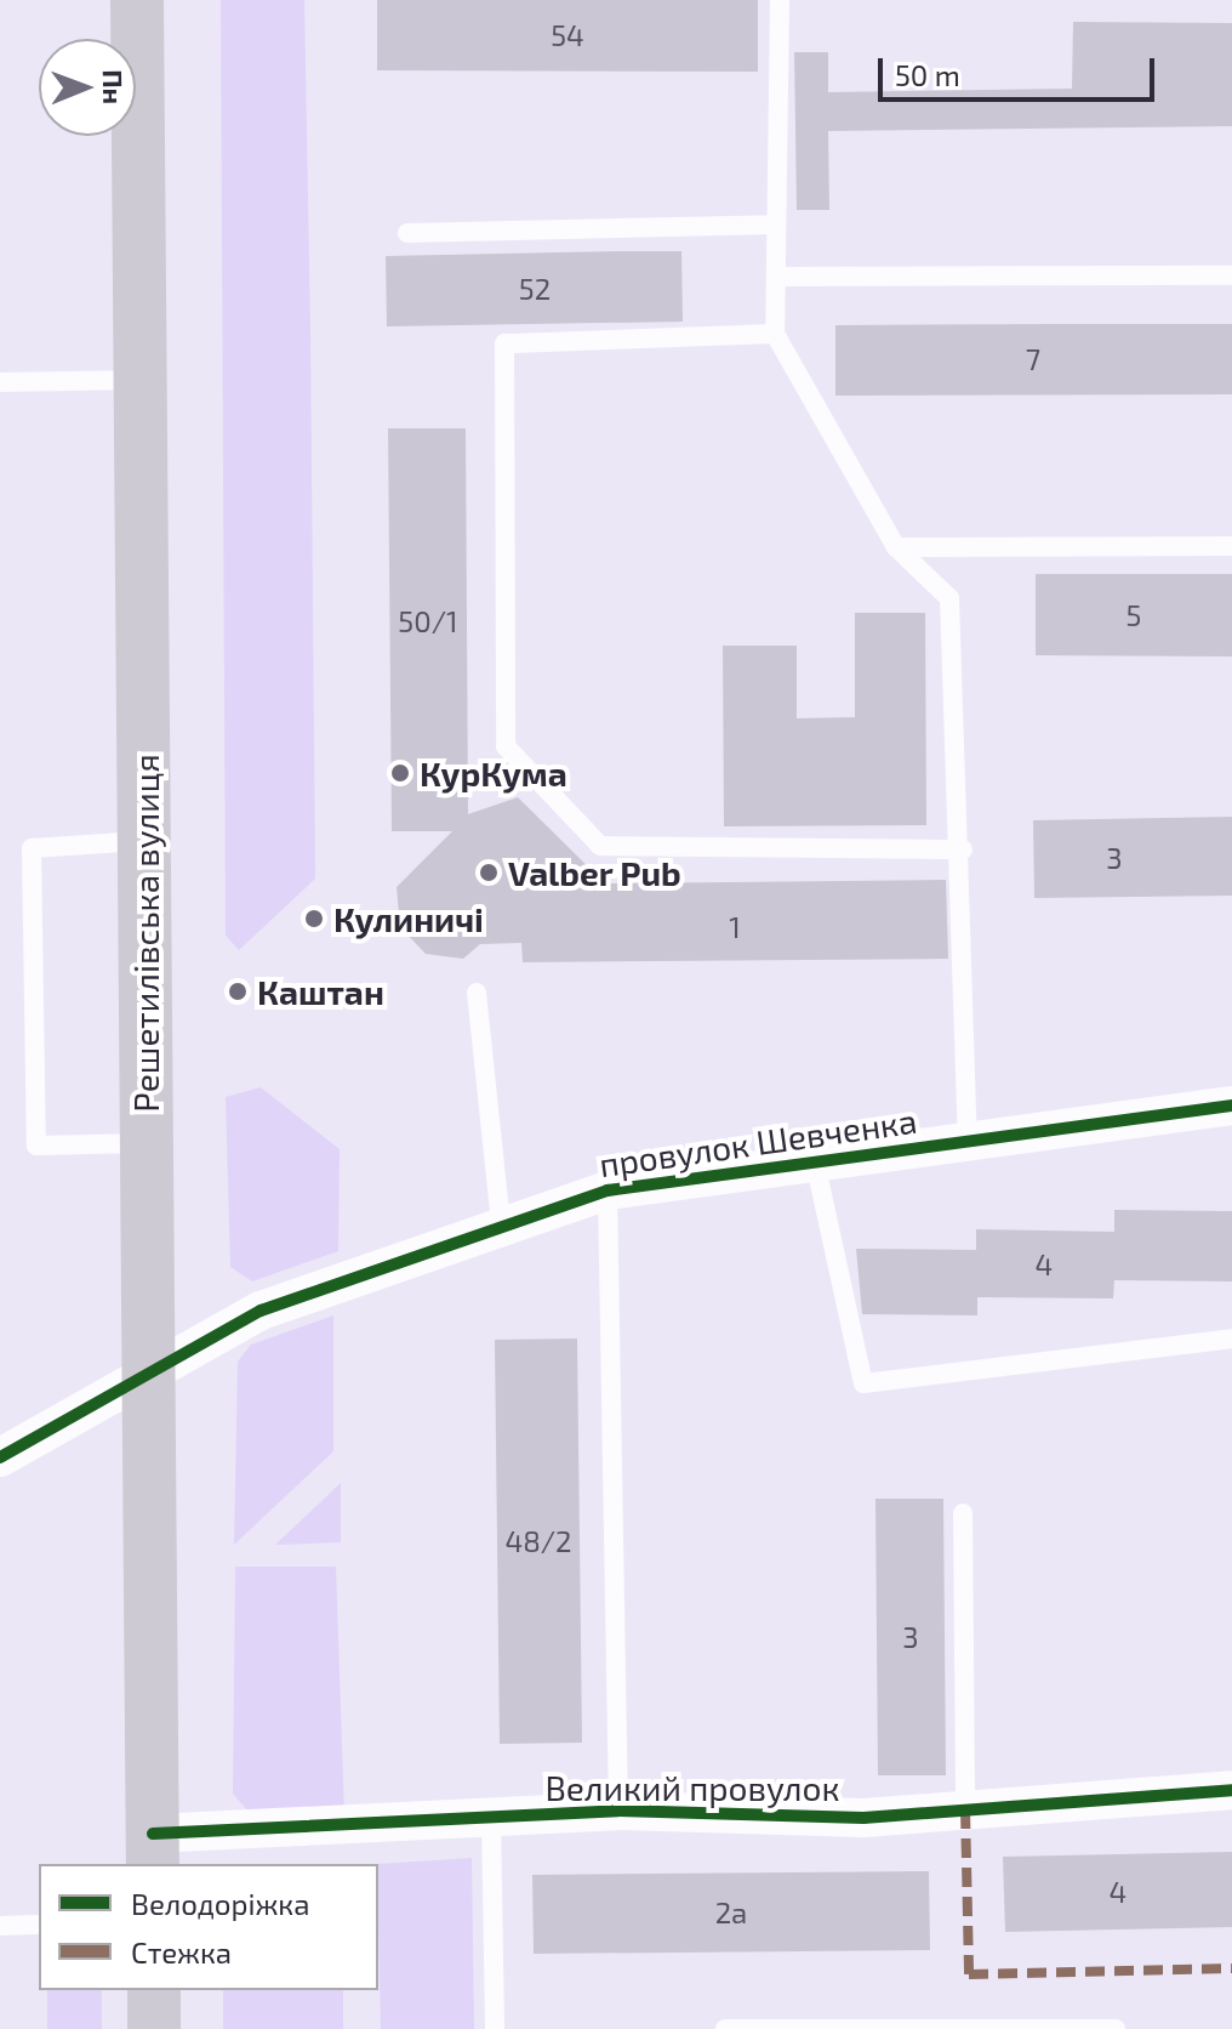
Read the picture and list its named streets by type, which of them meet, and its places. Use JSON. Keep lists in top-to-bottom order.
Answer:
{
  "streets": {
    "main road": ["Решетилівська вулиця"],
    "street": ["провулок Шевченка", "Великий провулок"]
  },
  "crossings": [
    ["Решетилівська вулиця", "провулок Шевченка"],
    ["Решетилівська вулиця", "Великий провулок"]
  ],
  "places": [
    "КурКума",
    "Valber Pub",
    "Кулиничі",
    "Каштан"
  ],
  "house_numbers": [
    "54",
    "52",
    "7",
    "5",
    "50/1",
    "3",
    "1",
    "4",
    "48/2",
    "3",
    "4",
    "2а"
  ],
  "legend": ["Велодоріжка", "Стежка"],
  "scale_bar": "50 m",
  "north": "right"
}
